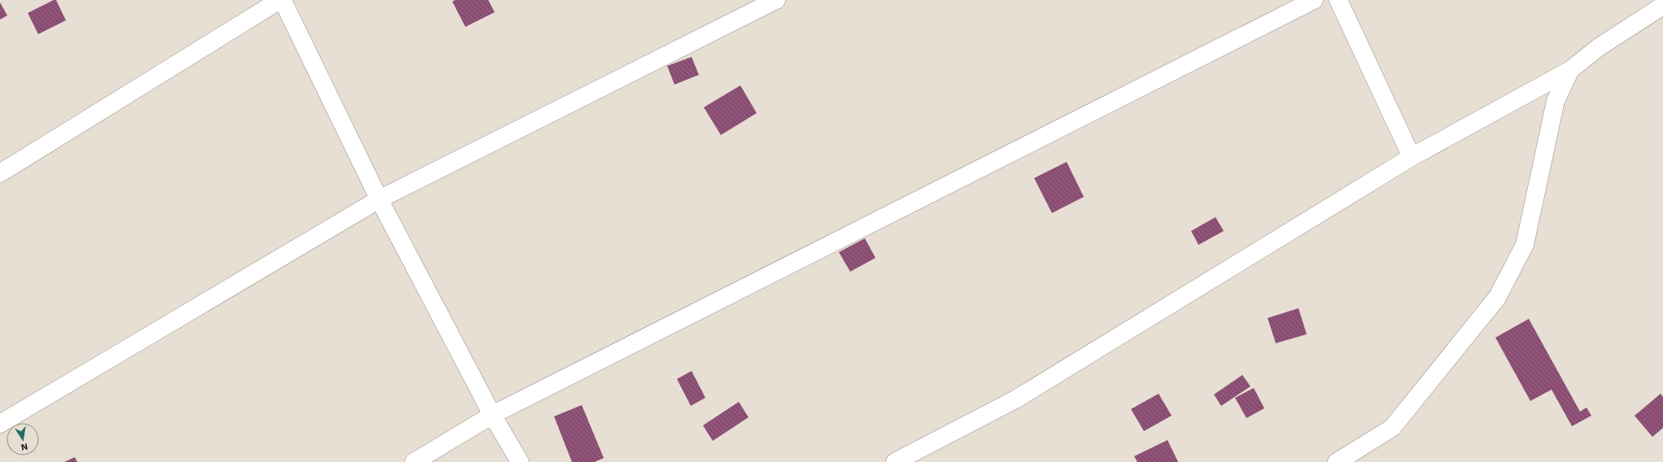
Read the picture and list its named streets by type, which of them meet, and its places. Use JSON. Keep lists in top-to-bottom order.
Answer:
{
  "north": "bottom"
}
